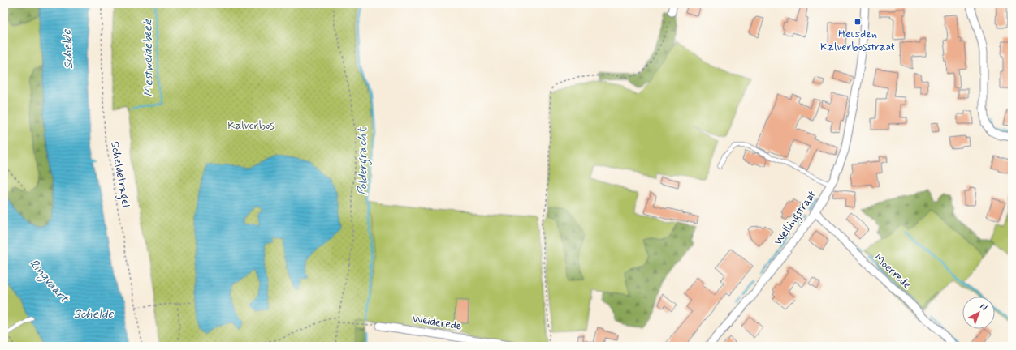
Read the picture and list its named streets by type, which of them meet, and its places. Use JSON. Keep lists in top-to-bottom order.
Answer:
{
  "streets": {
    "street": ["Wellingstraat", "Moerrede", "Weiderede"],
    "path": ["Scheldetragel"]
  },
  "crossings": [
    ["Wellingstraat", "Moerrede"]
  ],
  "water": [
    "Schelde",
    "Mestweidebeek",
    "Poldergracht",
    "Ringvaart"
  ],
  "parks": ["Kalverbos"],
  "places": {
    "transit": ["Heusden Kalverbosstraat"]
  },
  "north": "top right"
}
